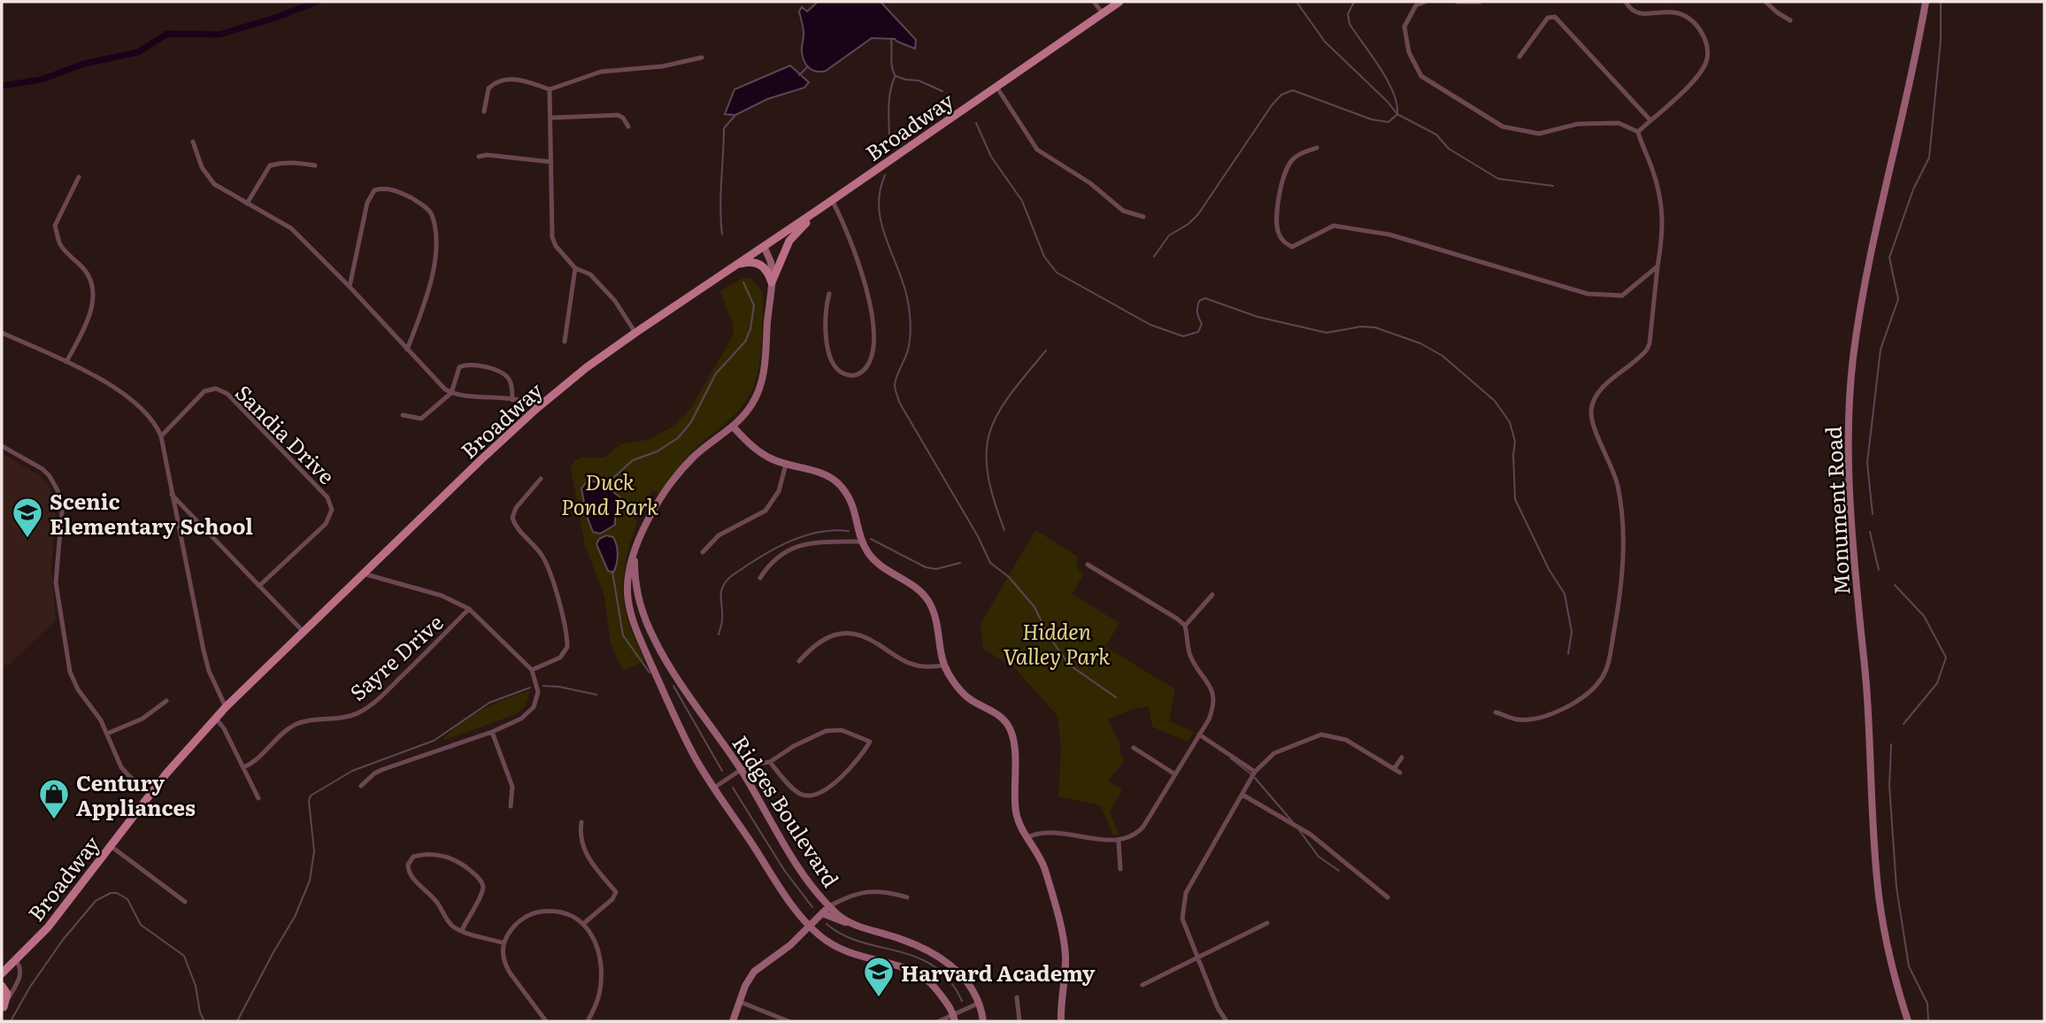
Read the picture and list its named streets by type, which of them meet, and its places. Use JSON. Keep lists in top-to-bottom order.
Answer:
{
  "streets": {
    "main road": ["Broadway"],
    "street": [
      "Sandia Drive",
      "Monument Road",
      "Sayre Drive",
      "Ridges Boulevard"
    ]
  },
  "crossings": [
    ["Broadway", "Ridges Boulevard"]
  ],
  "parks": ["Duck Pond Park", "Hidden Valley Park"],
  "places": {
    "school or university": ["Scenic Elementary School", "Harvard Academy"],
    "shop": ["Century Appliances"]
  }
}
